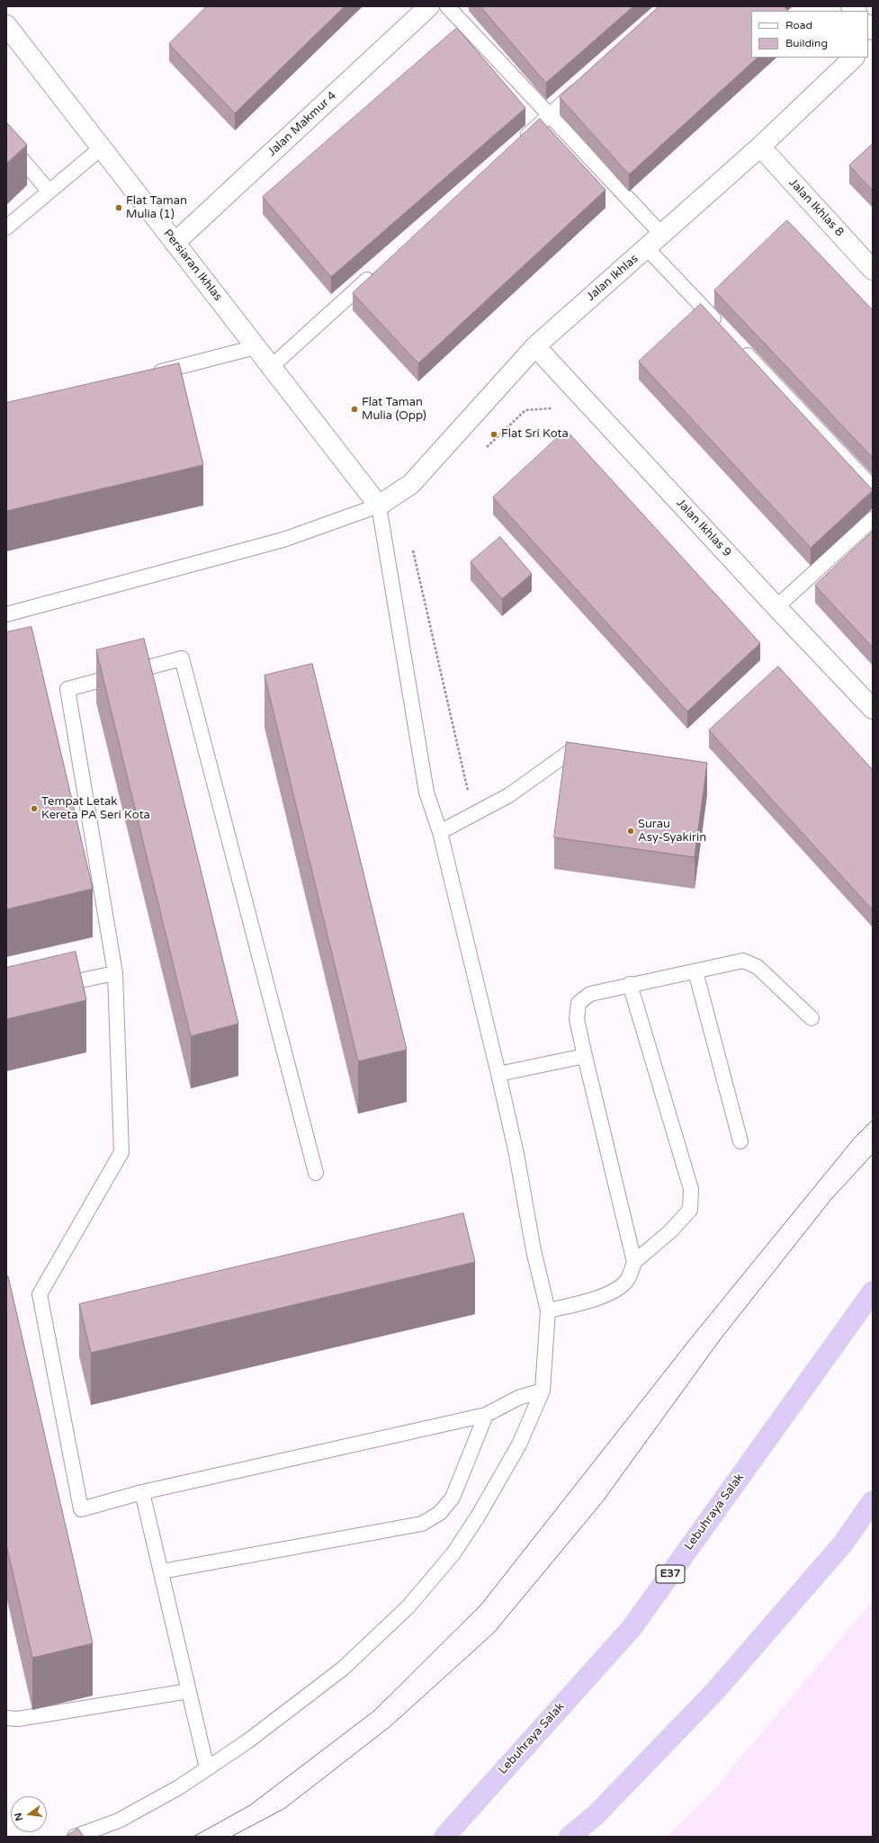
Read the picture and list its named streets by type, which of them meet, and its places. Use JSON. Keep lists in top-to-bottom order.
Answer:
{
  "streets": {
    "highway": ["Lebuhraya Salak", "E37"],
    "street": [
      "Jalan Makmur 4",
      "Jalan Ikhlas 8",
      "Persiaran Ikhlas",
      "Jalan Ikhlas",
      "Jalan Ikhlas 9"
    ]
  },
  "crossings": [
    ["Jalan Makmur 4", "Persiaran Ikhlas"],
    ["Jalan Ikhlas 8", "Jalan Ikhlas"],
    ["Persiaran Ikhlas", "Jalan Ikhlas"],
    ["Jalan Ikhlas", "Jalan Ikhlas 9"]
  ],
  "places": [
    "Flat Taman Mulia (1)",
    "Flat Taman Mulia (Opp)",
    "Flat Sri Kota",
    "Tempat Letak Kereta PA Seri Kota",
    "Surau Asy-Syakirin"
  ],
  "legend": ["Road", "Building"],
  "north": "left"
}
